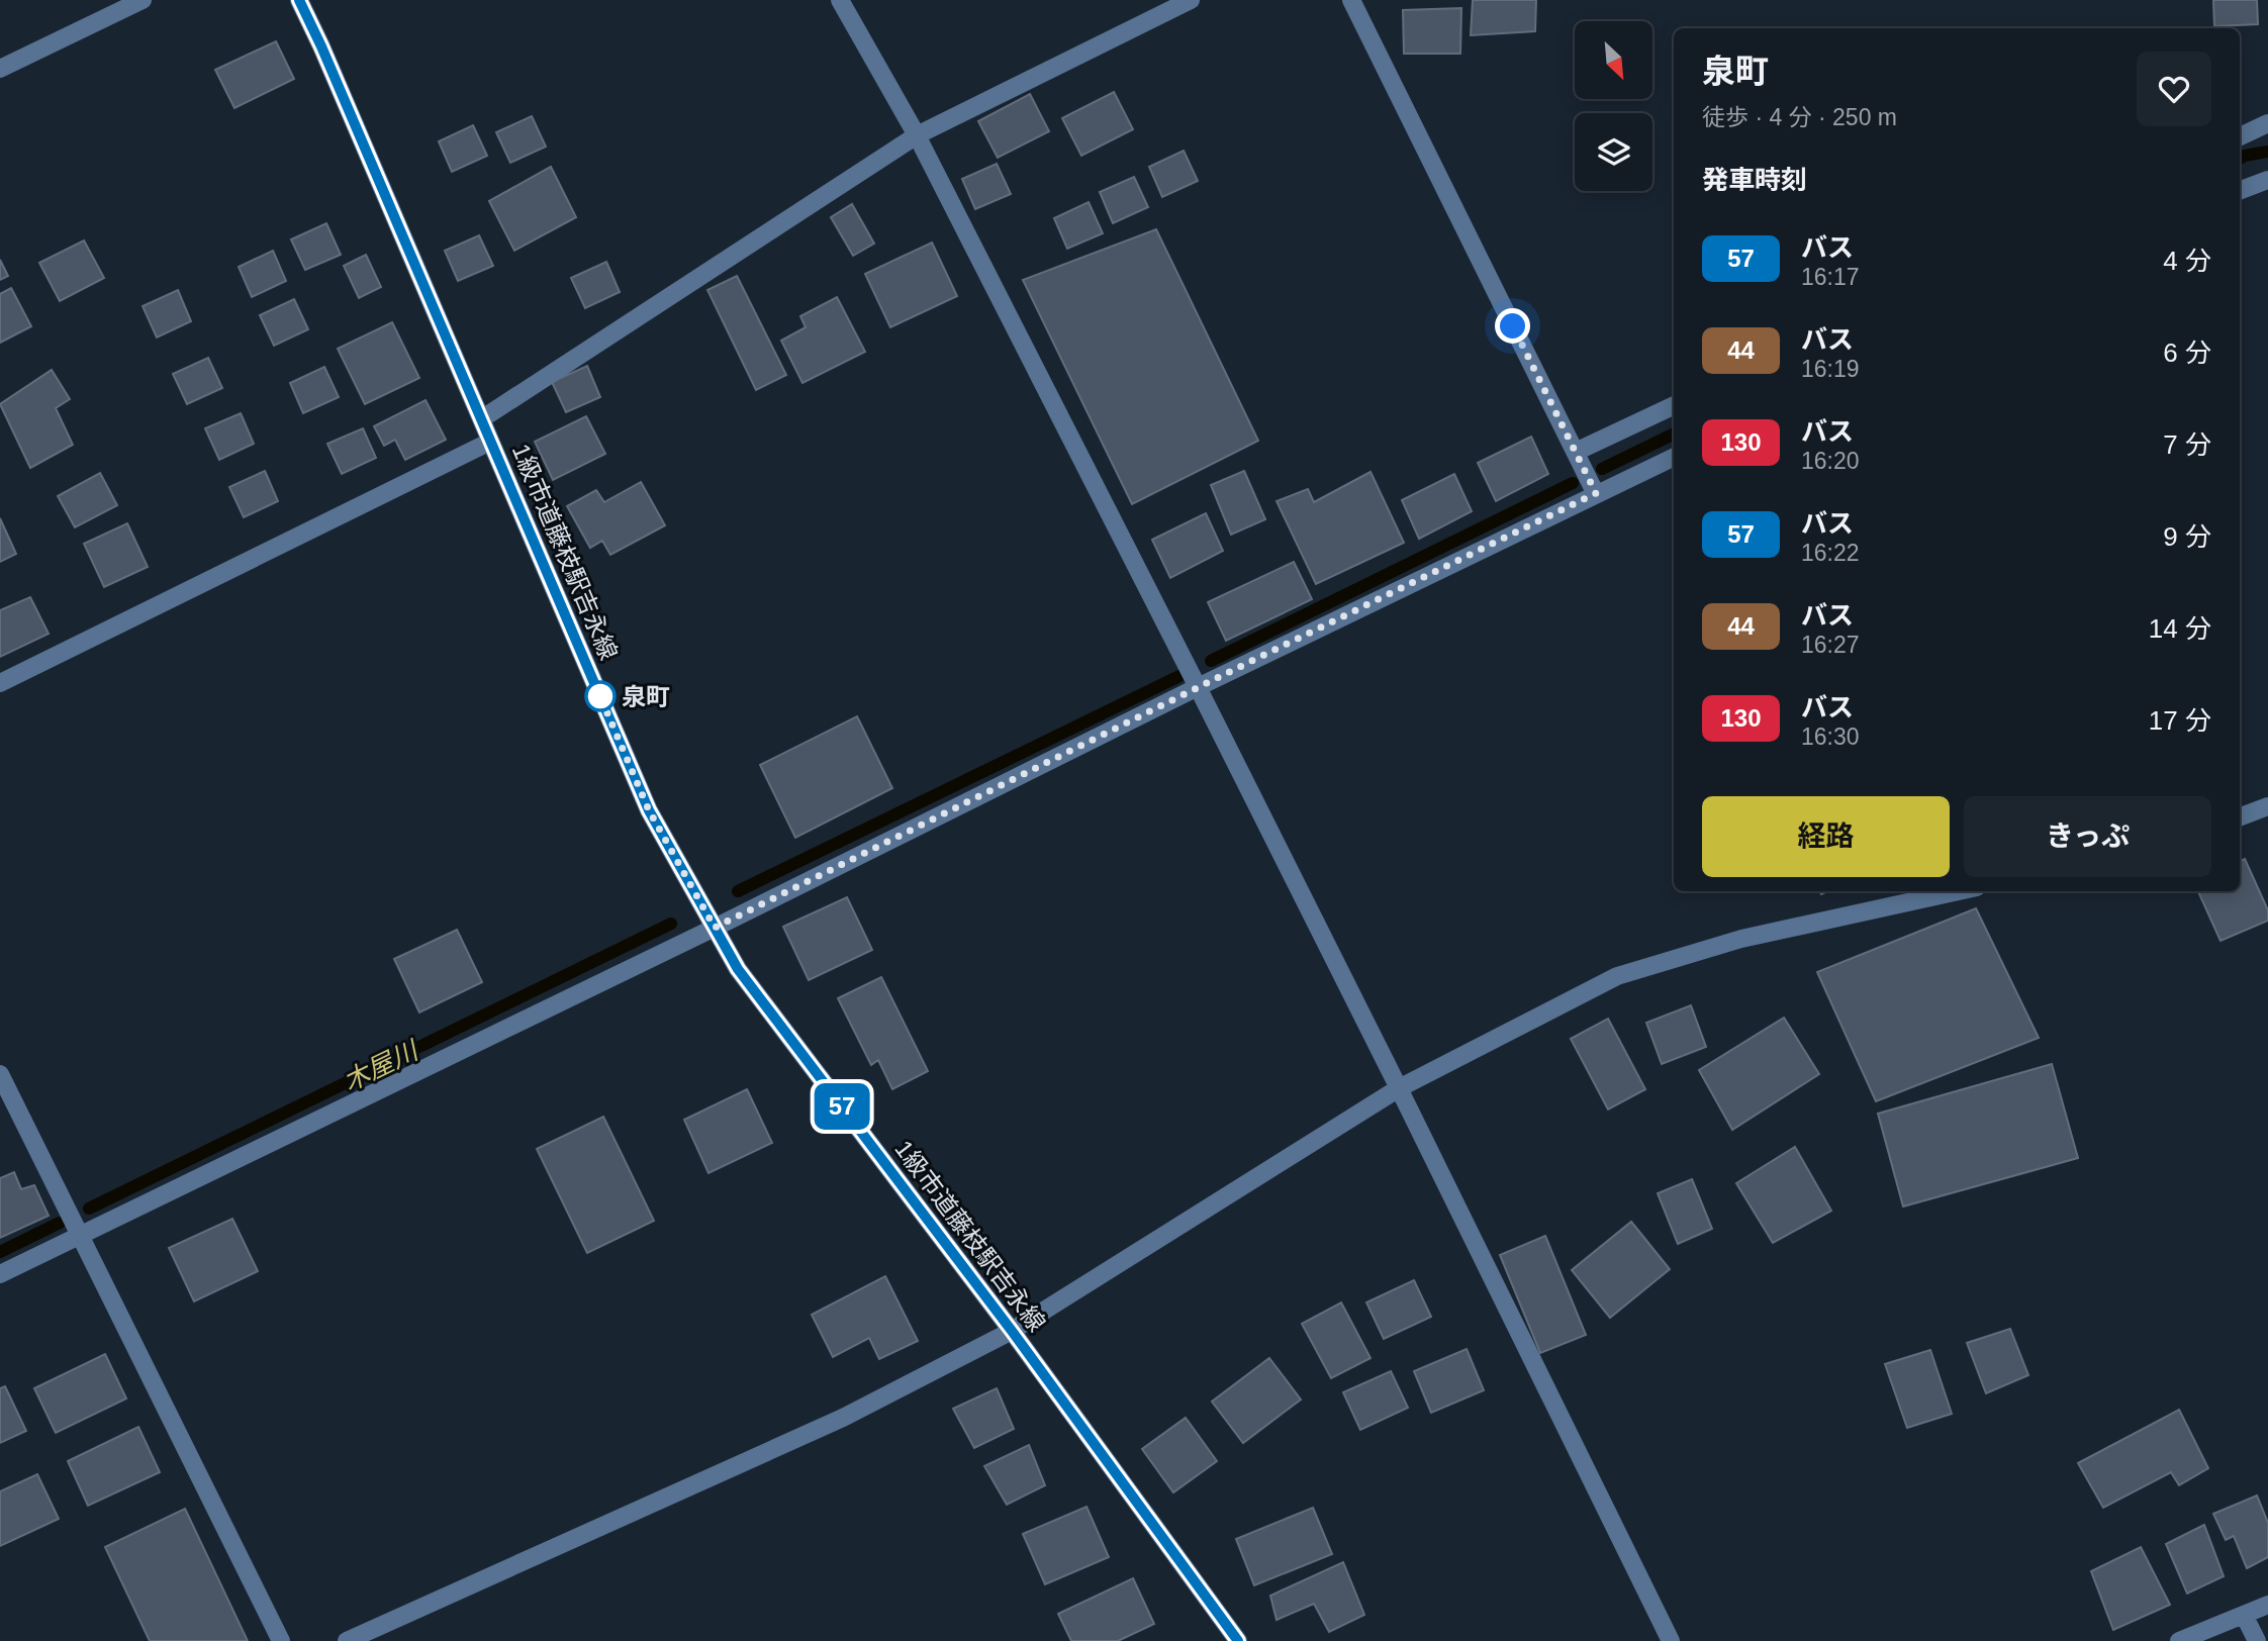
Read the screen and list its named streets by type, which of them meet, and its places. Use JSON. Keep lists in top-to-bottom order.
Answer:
{
  "streets": {
    "street": ["1級市道藤枝駅吉永線"]
  },
  "water": ["木屋川"],
  "places": ["泉町"],
  "lines": ["bus line 57"],
  "north": "bottom right",
  "page": {
    "on_map": "57",
    "heading": [
      ["泉町", "徒歩 · 4 分 · 250 m"],
      "発車時刻"
    ],
    "list": [
      {
        "mark": "57",
        "name": "バス",
        "note": "16:17",
        "value": "4 分"
      },
      {
        "mark": "44",
        "name": "バス",
        "note": "16:19",
        "value": "6 分"
      },
      {
        "mark": "130",
        "name": "バス",
        "note": "16:20",
        "value": "7 分"
      },
      {
        "mark": "57",
        "name": "バス",
        "note": "16:22",
        "value": "9 分"
      },
      {
        "mark": "44",
        "name": "バス",
        "note": "16:27",
        "value": "14 分"
      },
      {
        "mark": "130",
        "name": "バス",
        "note": "16:30",
        "value": "17 分"
      }
    ],
    "buttons": ["経路", "きっぷ"]
  }
}
